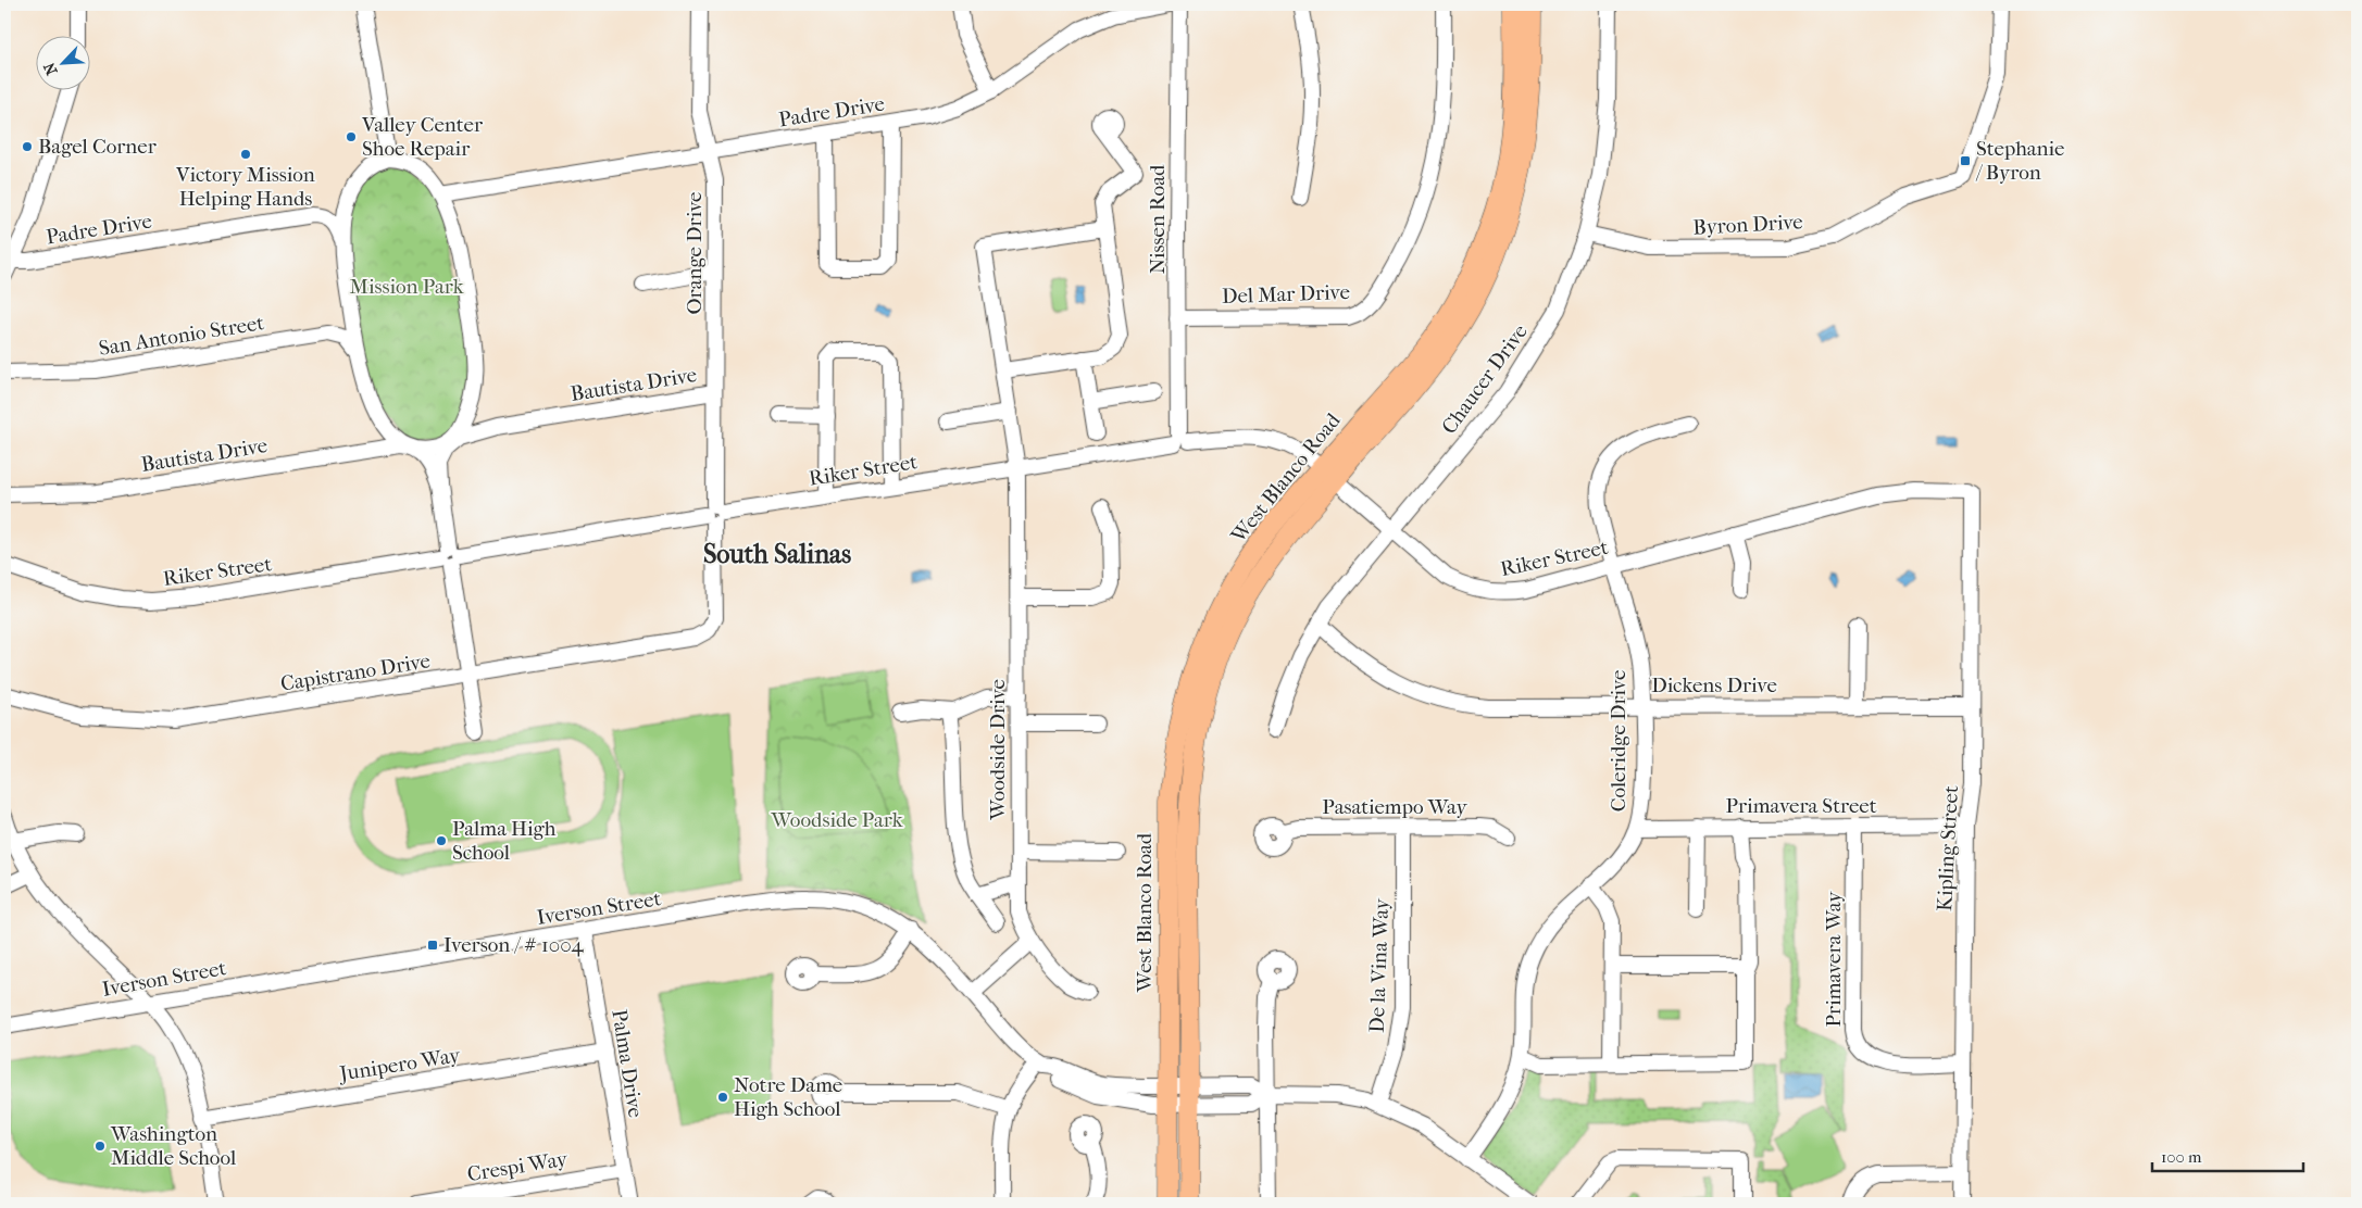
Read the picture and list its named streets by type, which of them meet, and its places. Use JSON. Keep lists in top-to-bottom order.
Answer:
{
  "streets": {
    "main road": ["West Blanco Road"],
    "street": [
      "Padre Drive",
      "Nissen Road",
      "Byron Drive",
      "Orange Drive",
      "Del Mar Drive",
      "San Antonio Street",
      "Chaucer Drive",
      "Bautista Drive",
      "Riker Street",
      "Capistrano Drive",
      "Dickens Drive",
      "Coleridge Drive",
      "Woodside Drive",
      "Primavera Street",
      "Pasatiempo Way",
      "Kipling Street",
      "Iverson Street",
      "Primavera Way",
      "De la Vina Way",
      "Palma Drive",
      "Junipero Way",
      "Crespi Way"
    ]
  },
  "crossings": [
    ["Padre Drive", "Orange Drive"],
    ["Nissen Road", "Del Mar Drive"],
    ["Nissen Road", "Riker Street"],
    ["Byron Drive", "Chaucer Drive"],
    ["Orange Drive", "Bautista Drive"],
    ["Orange Drive", "Riker Street"],
    ["Orange Drive", "Capistrano Drive"],
    ["Chaucer Drive", "Riker Street"],
    ["Chaucer Drive", "Dickens Drive"],
    ["Riker Street", "West Blanco Road"],
    ["Riker Street", "Coleridge Drive"],
    ["Riker Street", "Woodside Drive"],
    ["Riker Street", "Kipling Street"],
    ["West Blanco Road", "Iverson Street"],
    ["Dickens Drive", "Coleridge Drive"],
    ["Dickens Drive", "Kipling Street"],
    ["Coleridge Drive", "Primavera Street"],
    ["Primavera Street", "Kipling Street"],
    ["Primavera Street", "Primavera Way"],
    ["Pasatiempo Way", "De la Vina Way"],
    ["Kipling Street", "Primavera Way"],
    ["Iverson Street", "Palma Drive"],
    ["Palma Drive", "Junipero Way"],
    ["Palma Drive", "Crespi Way"]
  ],
  "districts": ["South Salinas"],
  "parks": ["Mission Park", "Woodside Park"],
  "places": {
    "other": [
      "Valley Center Shoe Repair",
      "Bagel Corner",
      "Victory Mission Helping Hands",
      "Palma High School",
      "Notre Dame High School",
      "Washington Middle School"
    ],
    "transit": ["Stephanie / Byron", "Iverson / # 1004"]
  },
  "scale_bar": "100 m",
  "north": "bottom left"
}
